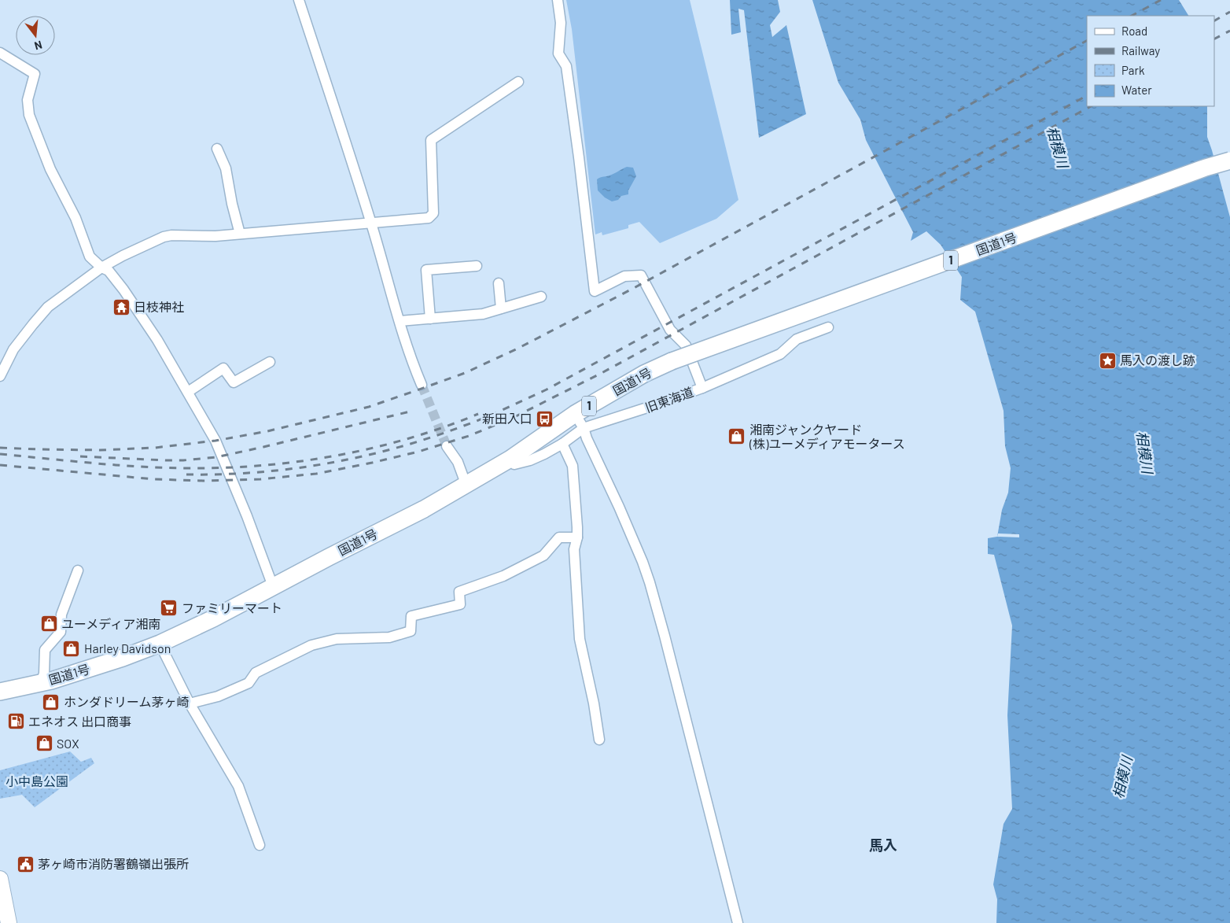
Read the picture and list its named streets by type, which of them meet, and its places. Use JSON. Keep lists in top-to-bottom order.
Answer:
{
  "streets": {
    "highway": ["国道1号", "1"],
    "street": ["旧東海道"]
  },
  "crossings": [
    ["国道1号", "旧東海道"]
  ],
  "districts": ["馬入"],
  "water": ["相模川"],
  "parks": ["小中島公園"],
  "places": {
    "temple": ["日枝神社"],
    "place": ["馬入の渡し跡"],
    "bus stop": ["新田入口"],
    "shop": [
      "湘南ジャンクヤード (株)ユーメディアモータース",
      "ユーメディア湘南",
      "Harley Davidson",
      "ホンダドリーム茅ヶ崎",
      "SOX"
    ],
    "supermarket": ["ファミリーマート"],
    "fuel station": ["エネオス 出口商事"],
    "public building": ["茅ヶ崎市消防署鶴嶺出張所"]
  },
  "legend": [
    "Road",
    "Railway",
    "Park",
    "Water"
  ],
  "north": "bottom"
}
